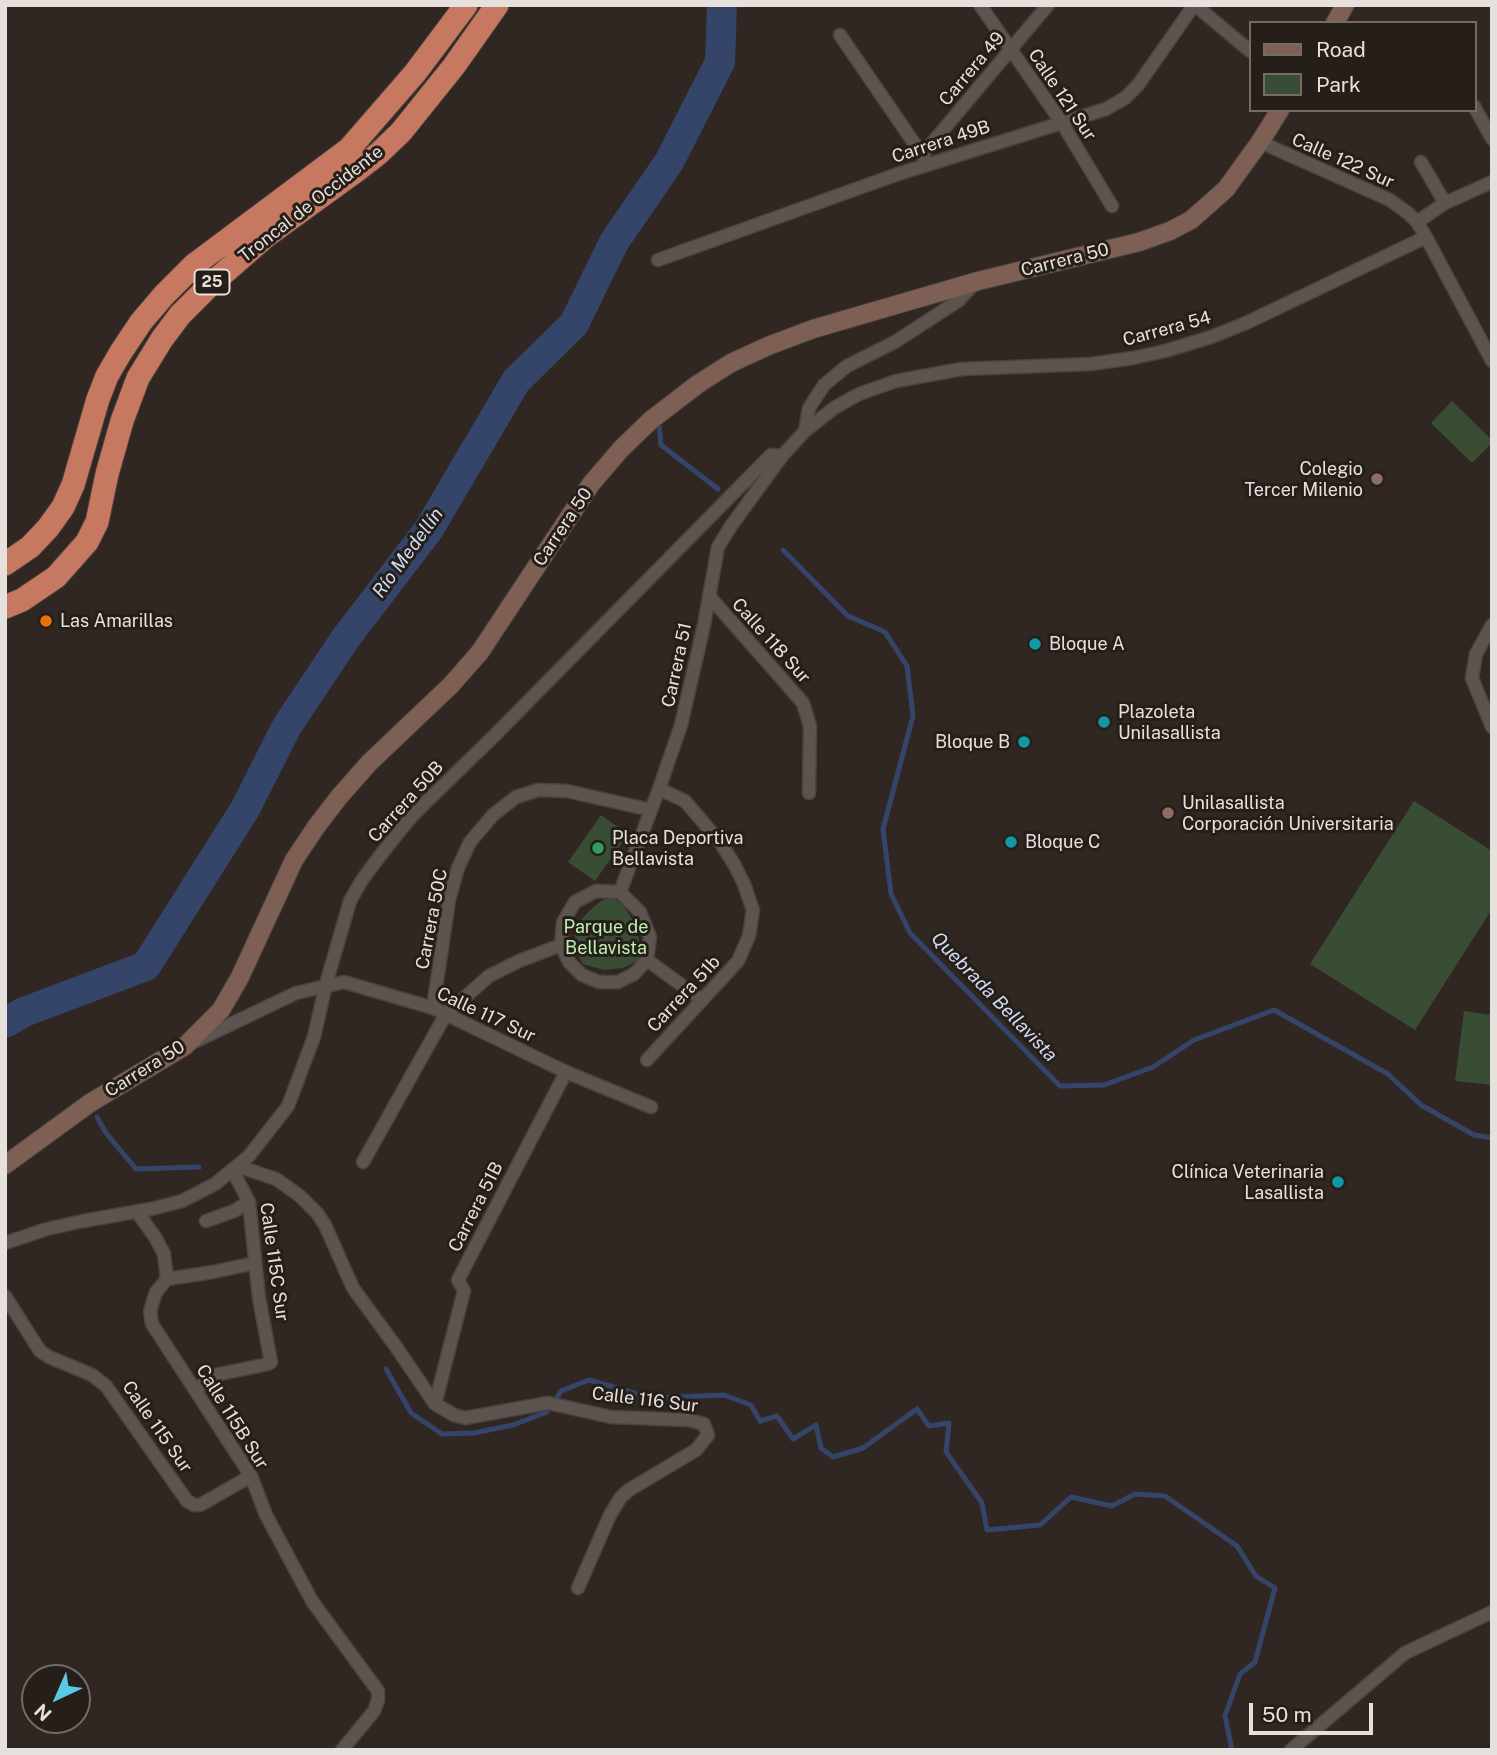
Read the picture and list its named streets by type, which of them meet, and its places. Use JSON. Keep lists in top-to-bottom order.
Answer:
{
  "streets": {
    "highway": ["Troncal de Occidente", "25"],
    "main road": ["Carrera 50"],
    "street": [
      "Carrera 49",
      "Calle 121 Sur",
      "Carrera 49B",
      "Calle 122 Sur",
      "Carrera 54",
      "Calle 118 Sur",
      "Carrera 51",
      "Carrera 50B",
      "Carrera 50C",
      "Carrera 51b",
      "Calle 117 Sur",
      "Carrera 51B",
      "Calle 115C Sur",
      "Calle 116 Sur",
      "Calle 115B Sur",
      "Calle 115 Sur"
    ]
  },
  "crossings": [
    ["Carrera 49", "Calle 121 Sur"],
    ["Carrera 49", "Carrera 49B"],
    ["Calle 121 Sur", "Carrera 49B"],
    ["Calle 122 Sur", "Carrera 50"],
    ["Calle 122 Sur", "Carrera 54"],
    ["Carrera 50", "Calle 117 Sur"],
    ["Carrera 54", "Carrera 50B"],
    ["Calle 118 Sur", "Carrera 51"],
    ["Carrera 51", "Carrera 50B"],
    ["Carrera 51", "Carrera 50C"],
    ["Carrera 51", "Carrera 51b"],
    ["Carrera 50B", "Calle 117 Sur"],
    ["Carrera 50B", "Calle 115C Sur"],
    ["Carrera 50C", "Calle 117 Sur"],
    ["Calle 117 Sur", "Carrera 51B"],
    ["Carrera 51B", "Calle 116 Sur"],
    ["Calle 115C Sur", "Calle 115B Sur"],
    ["Calle 115B Sur", "Calle 115 Sur"]
  ],
  "water": ["Río Medellín", "Quebrada Bellavista"],
  "parks": ["Parque de Bellavista"],
  "places": [
    "Colegio Tercer Milenio",
    "Las Amarillas",
    "Bloque A",
    "Plazoleta Unilasallista",
    "Bloque B",
    "Unilasallista Corporación Universitaria",
    "Bloque C",
    "Placa Deportiva Bellavista",
    "Clínica Veterinaria Lasallista"
  ],
  "legend": ["Road", "Park"],
  "scale_bar": "50 m",
  "north": "bottom left"
}
